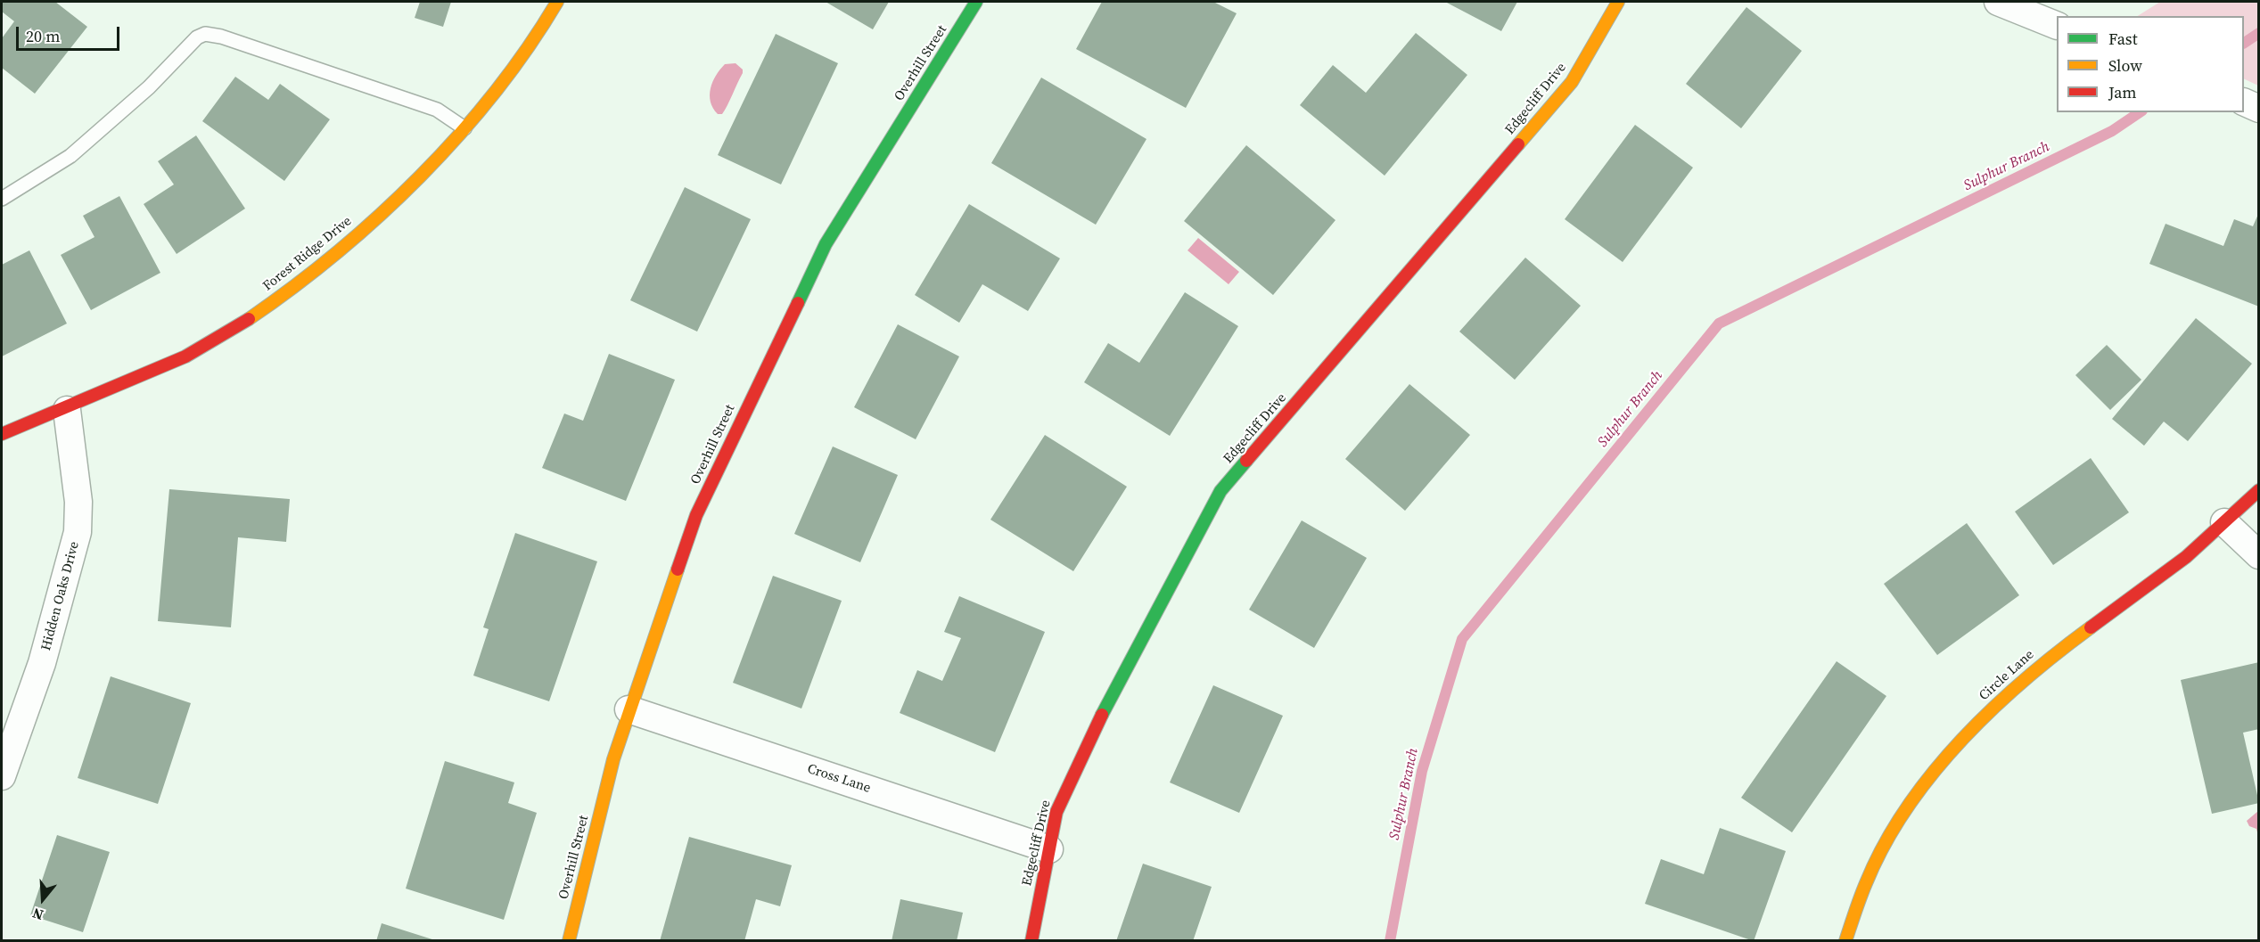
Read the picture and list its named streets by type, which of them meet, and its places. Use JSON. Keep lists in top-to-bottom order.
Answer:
{
  "streets": {
    "street": [
      "Overhill Street",
      "Edgecliff Drive",
      "Forest Ridge Drive",
      "Hidden Oaks Drive",
      "Circle Lane",
      "Cross Lane"
    ]
  },
  "crossings": [
    ["Overhill Street", "Cross Lane"],
    ["Edgecliff Drive", "Cross Lane"],
    ["Forest Ridge Drive", "Hidden Oaks Drive"]
  ],
  "water": ["Sulphur Branch"],
  "legend": ["Fast", "Slow", "Jam"],
  "scale_bar": "20 m",
  "north": "bottom"
}
